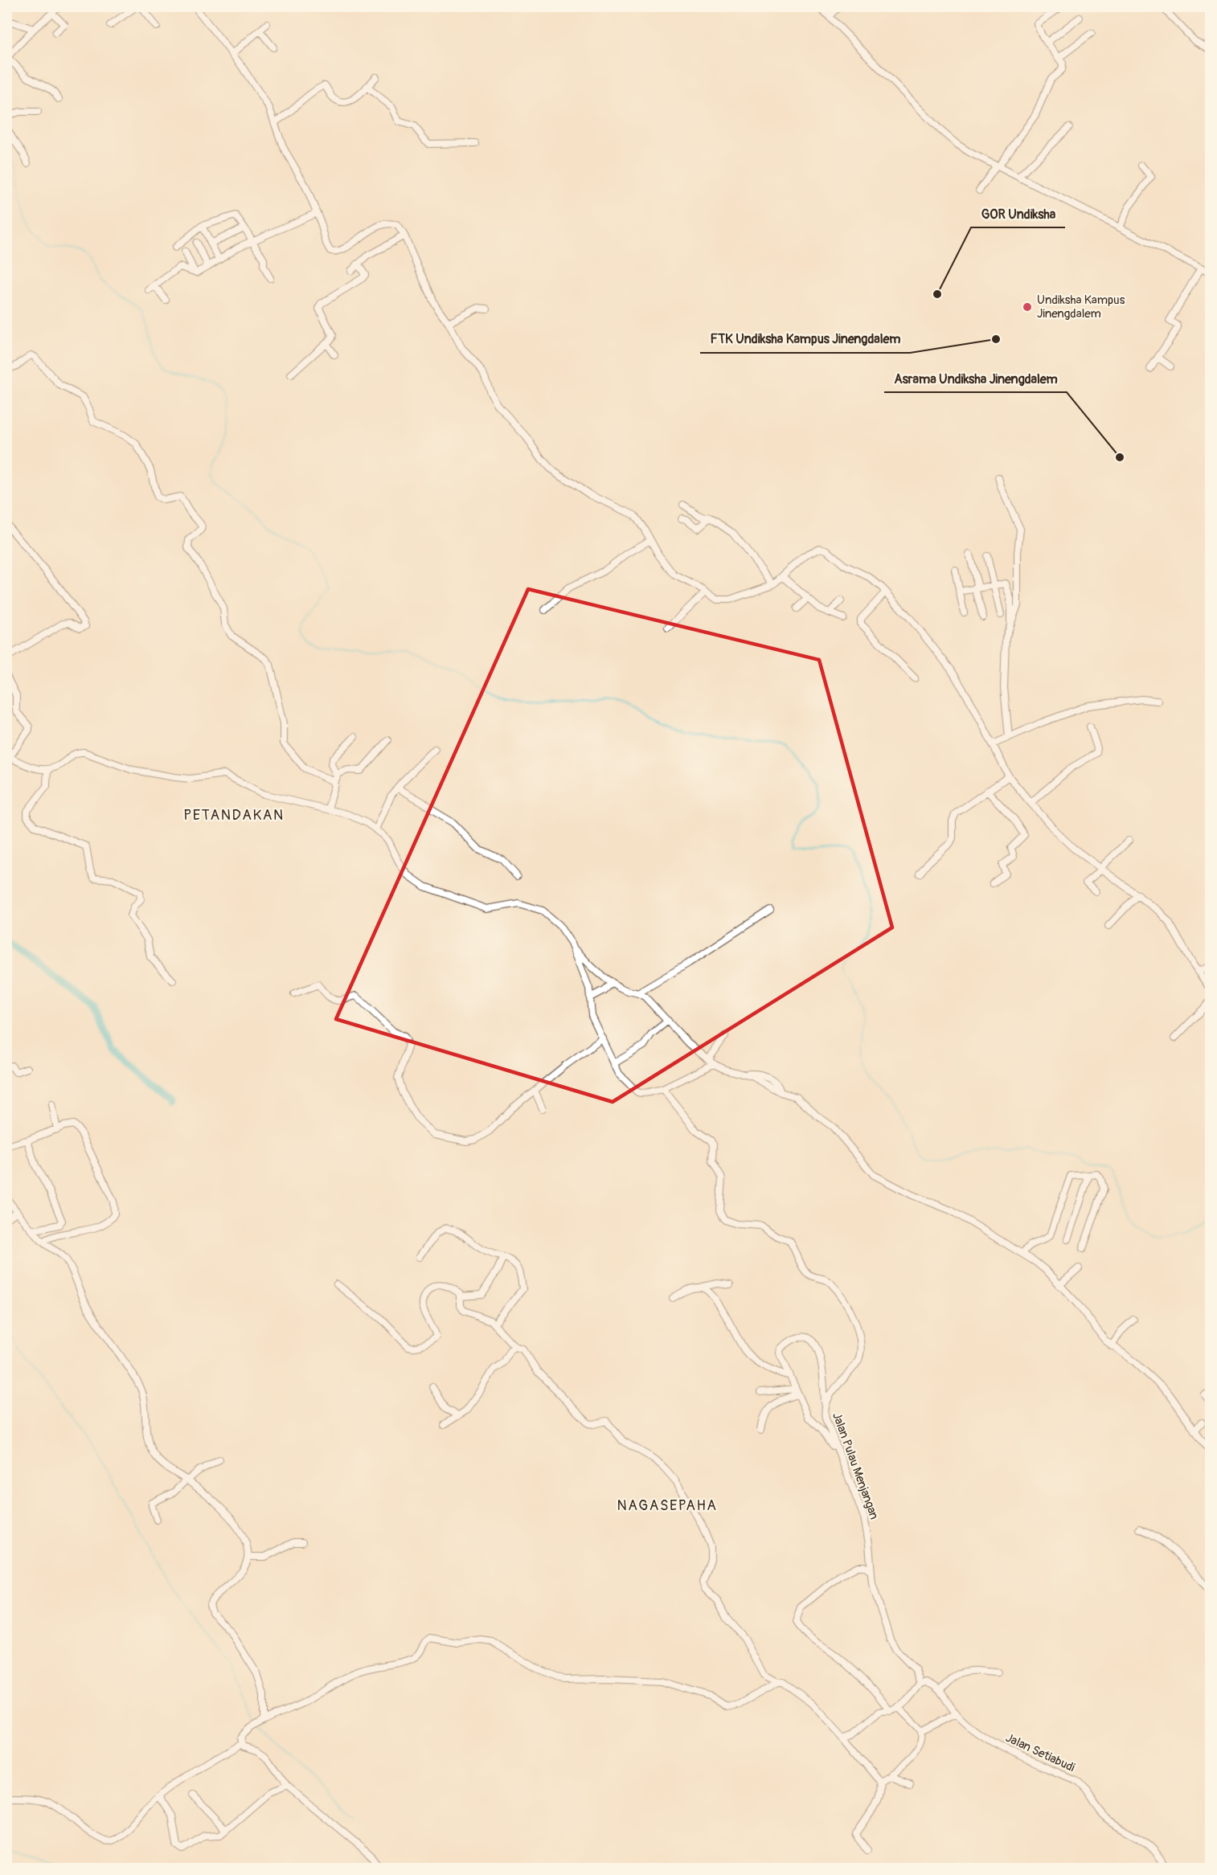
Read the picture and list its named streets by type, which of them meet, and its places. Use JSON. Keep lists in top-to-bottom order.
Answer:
{
  "streets": {
    "street": ["Jalan Pulau Menjangan", "Jalan Setiabudi"]
  },
  "districts": ["PETANDAKAN", "NAGASEPAHA"],
  "places": [
    "GOR Undiksha",
    "Undiksha Kampus Jinengdalem",
    "FTK Undiksha Kampus Jinengdalem",
    "Asrama Undiksha Jinengdalem"
  ]
}
